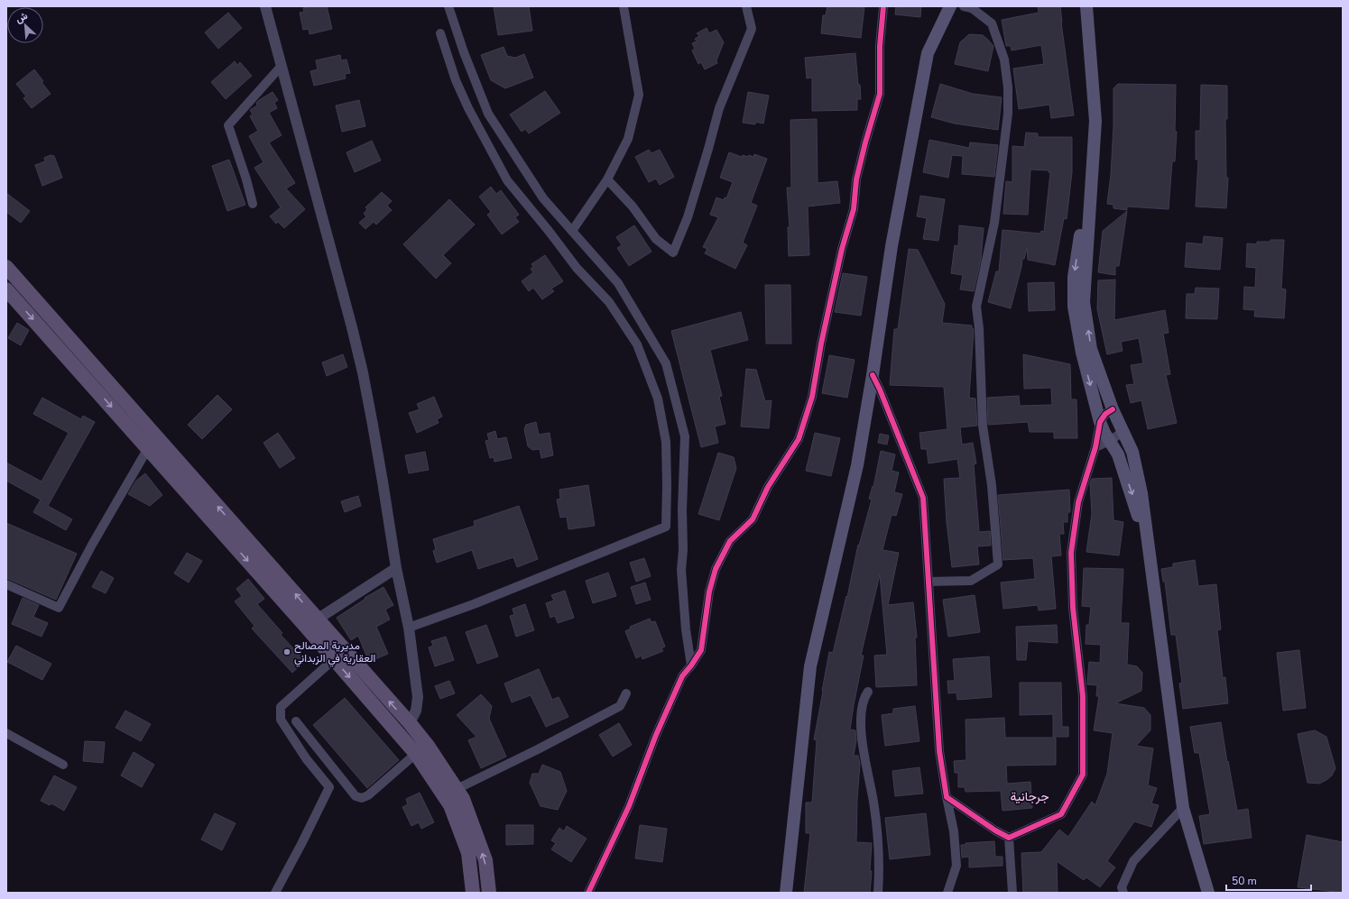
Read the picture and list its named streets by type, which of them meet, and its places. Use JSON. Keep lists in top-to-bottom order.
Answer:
{
  "districts": ["جرجانية"],
  "places": ["مديرية المصالح العقارية في الزبداني"],
  "scale_bar": "50 m",
  "north": "top left"
}
